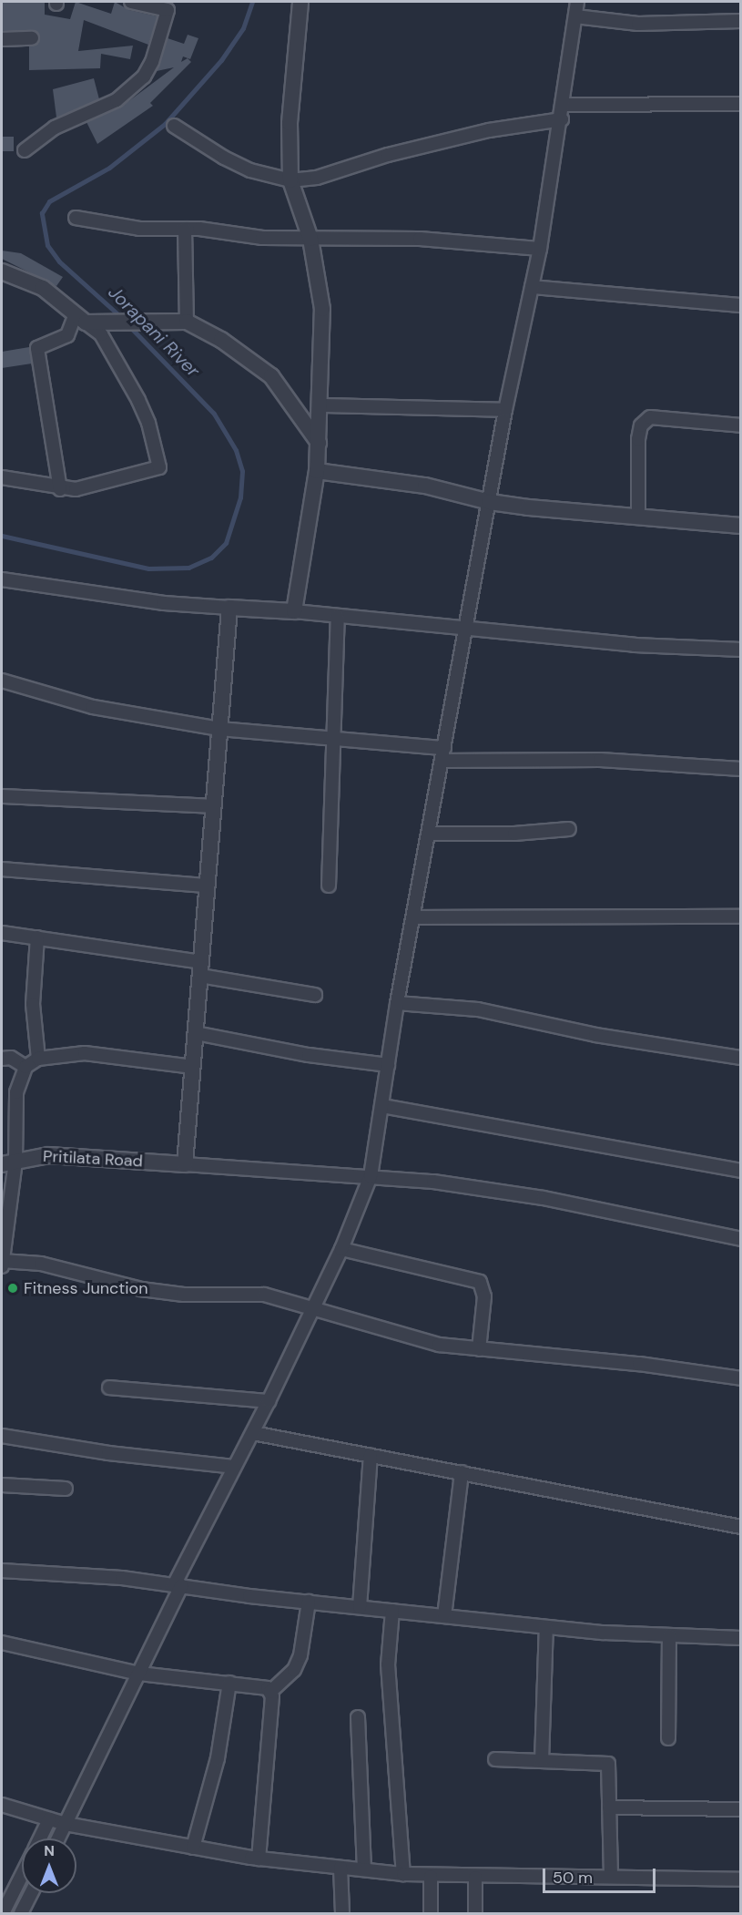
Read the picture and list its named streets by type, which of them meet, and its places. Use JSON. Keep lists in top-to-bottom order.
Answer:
{
  "streets": {
    "street": ["Pritilata Road"]
  },
  "water": ["Jorapani River"],
  "places": ["Fitness Junction"],
  "scale_bar": "50 m",
  "north": "top"
}
